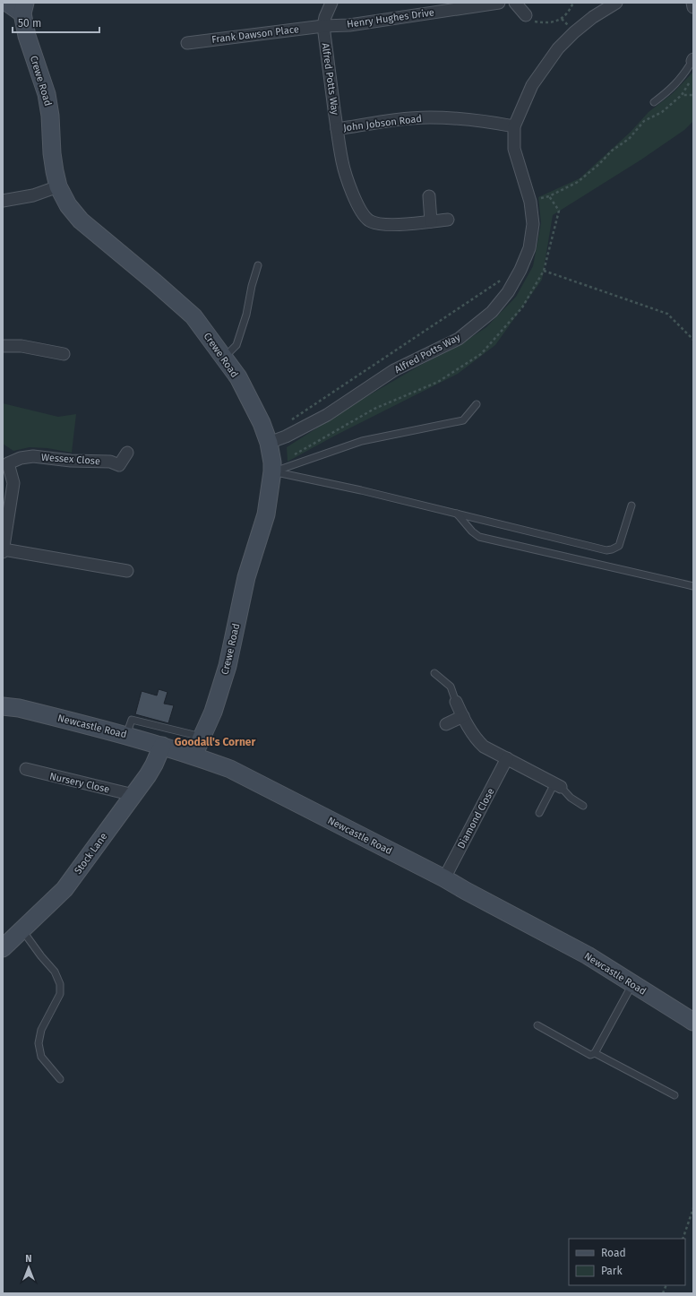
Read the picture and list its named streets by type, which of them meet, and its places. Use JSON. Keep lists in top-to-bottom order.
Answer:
{
  "streets": {
    "main road": ["Crewe Road", "Newcastle Road", "Stock Lane"],
    "street": [
      "Henry Hughes Drive",
      "Frank Dawson Place",
      "Alfred Potts Way",
      "John Jobson Road",
      "Wessex Close",
      "Nursery Close",
      "Diamond Close"
    ]
  },
  "crossings": [
    ["Henry Hughes Drive", "Frank Dawson Place"],
    ["Henry Hughes Drive", "Alfred Potts Way"],
    ["Frank Dawson Place", "Alfred Potts Way"],
    ["Alfred Potts Way", "Crewe Road"],
    ["Alfred Potts Way", "John Jobson Road"],
    ["Crewe Road", "Newcastle Road"],
    ["Newcastle Road", "Diamond Close"],
    ["Newcastle Road", "Stock Lane"],
    ["Nursery Close", "Stock Lane"]
  ],
  "districts": ["Goodall's Corner"],
  "legend": ["Road", "Park"],
  "scale_bar": "50 m",
  "north": "top"
}
